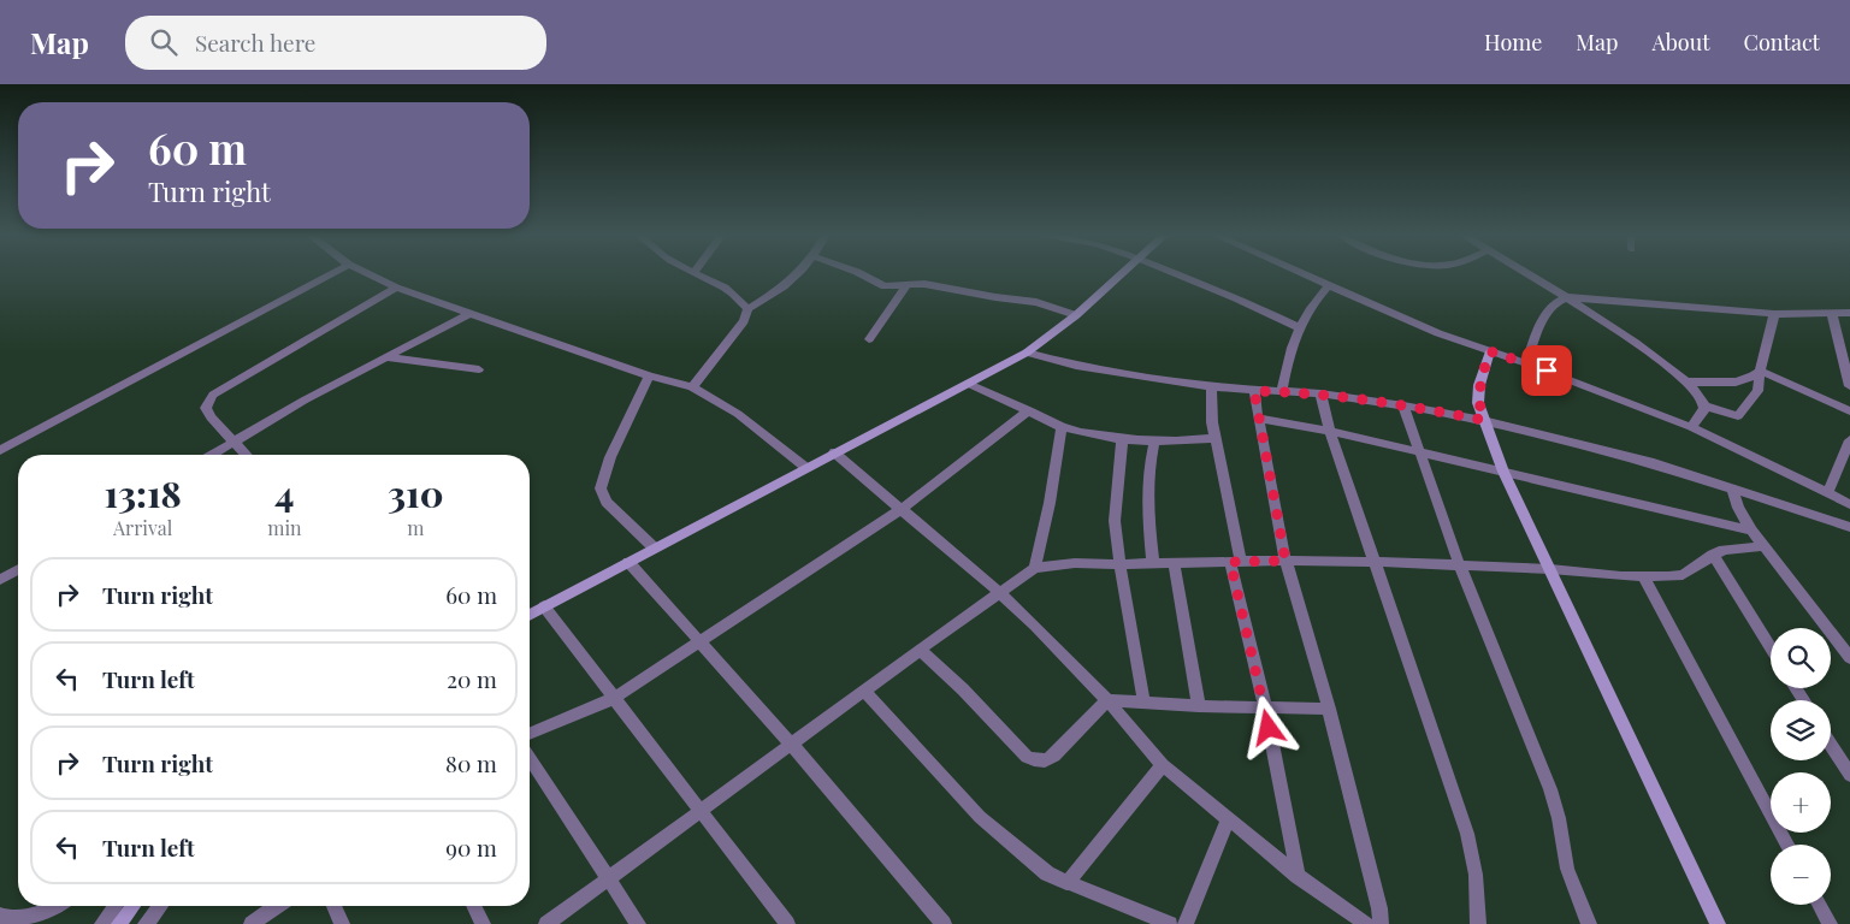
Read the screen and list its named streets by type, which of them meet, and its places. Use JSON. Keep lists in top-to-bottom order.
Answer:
{
  "page": {
    "header": "Map",
    "search": "Search here",
    "nav": [
      "Home",
      "Map",
      "About",
      "Contact"
    ],
    "turn": ["60 m", "Turn right"],
    "eta": [
      "13:18",
      "Arrival",
      "4",
      "min",
      "310",
      "m"
    ],
    "list": [
      {
        "name": "Turn right",
        "value": "60 m"
      },
      {
        "name": "Turn left",
        "value": "20 m"
      },
      {
        "name": "Turn right",
        "value": "80 m"
      },
      {
        "name": "Turn left",
        "value": "90 m"
      }
    ],
    "map_buttons": ["+", "−"]
  }
}
